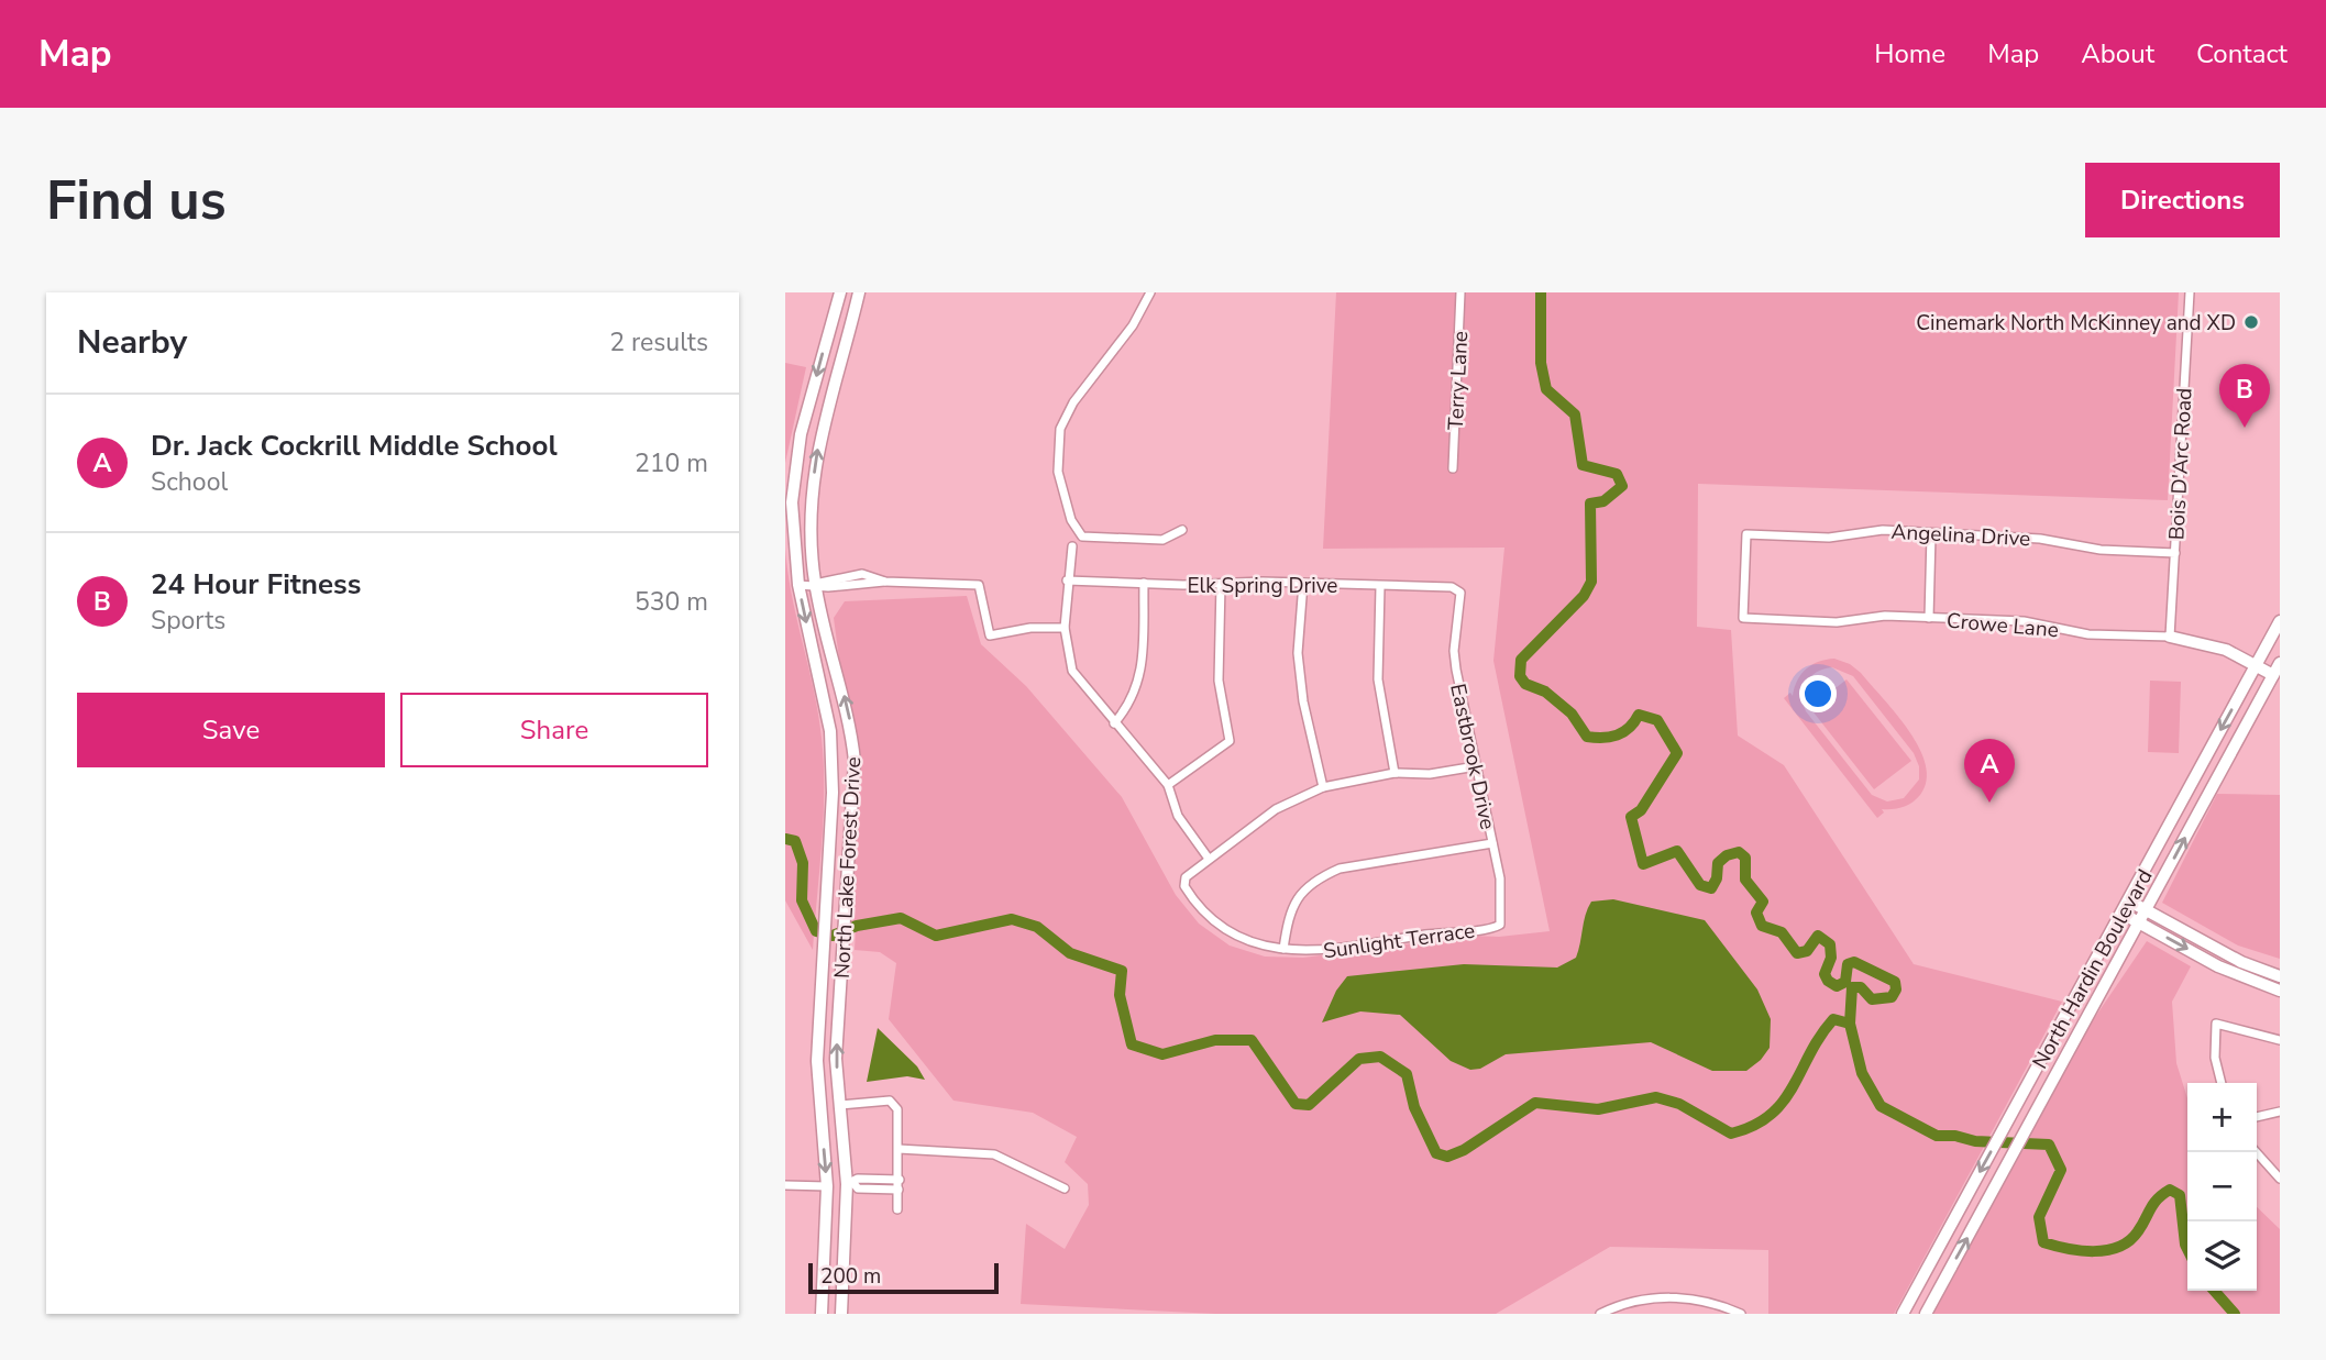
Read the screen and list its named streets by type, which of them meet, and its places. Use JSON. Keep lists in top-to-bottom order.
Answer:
{
  "streets": {
    "main road": ["Crowe Lane", "North Lake Forest Drive", "North Hardin Boulevard"],
    "street": [
      "Terry Lane",
      "Bois D'Arc Road",
      "Angelina Drive",
      "Elk Spring Drive",
      "Eastbrook Drive",
      "Sunlight Terrace"
    ]
  },
  "crossings": [
    ["Bois D'Arc Road", "Angelina Drive"],
    ["Bois D'Arc Road", "Crowe Lane"],
    ["Angelina Drive", "Crowe Lane"],
    ["Elk Spring Drive", "Eastbrook Drive"],
    ["Crowe Lane", "North Hardin Boulevard"],
    ["Eastbrook Drive", "Sunlight Terrace"]
  ],
  "places": ["Cinemark North McKinney and XD"],
  "scale_bar": "200 m",
  "page": {
    "header": "Map",
    "nav": [
      "Home",
      "Map",
      "About",
      "Contact"
    ],
    "buttons": [
      "Directions",
      ["Save", "Share"]
    ],
    "title": "Find us",
    "heading": ["Nearby", "2 results"],
    "pins": ["B", "A"],
    "list": [
      {
        "mark": "A",
        "name": "Dr. Jack Cockrill Middle School",
        "note": "School",
        "value": "210 m"
      },
      {
        "mark": "B",
        "name": "24 Hour Fitness",
        "note": "Sports",
        "value": "530 m"
      }
    ],
    "map_buttons": ["+", "−"],
    "scale": "200 m"
  }
}
